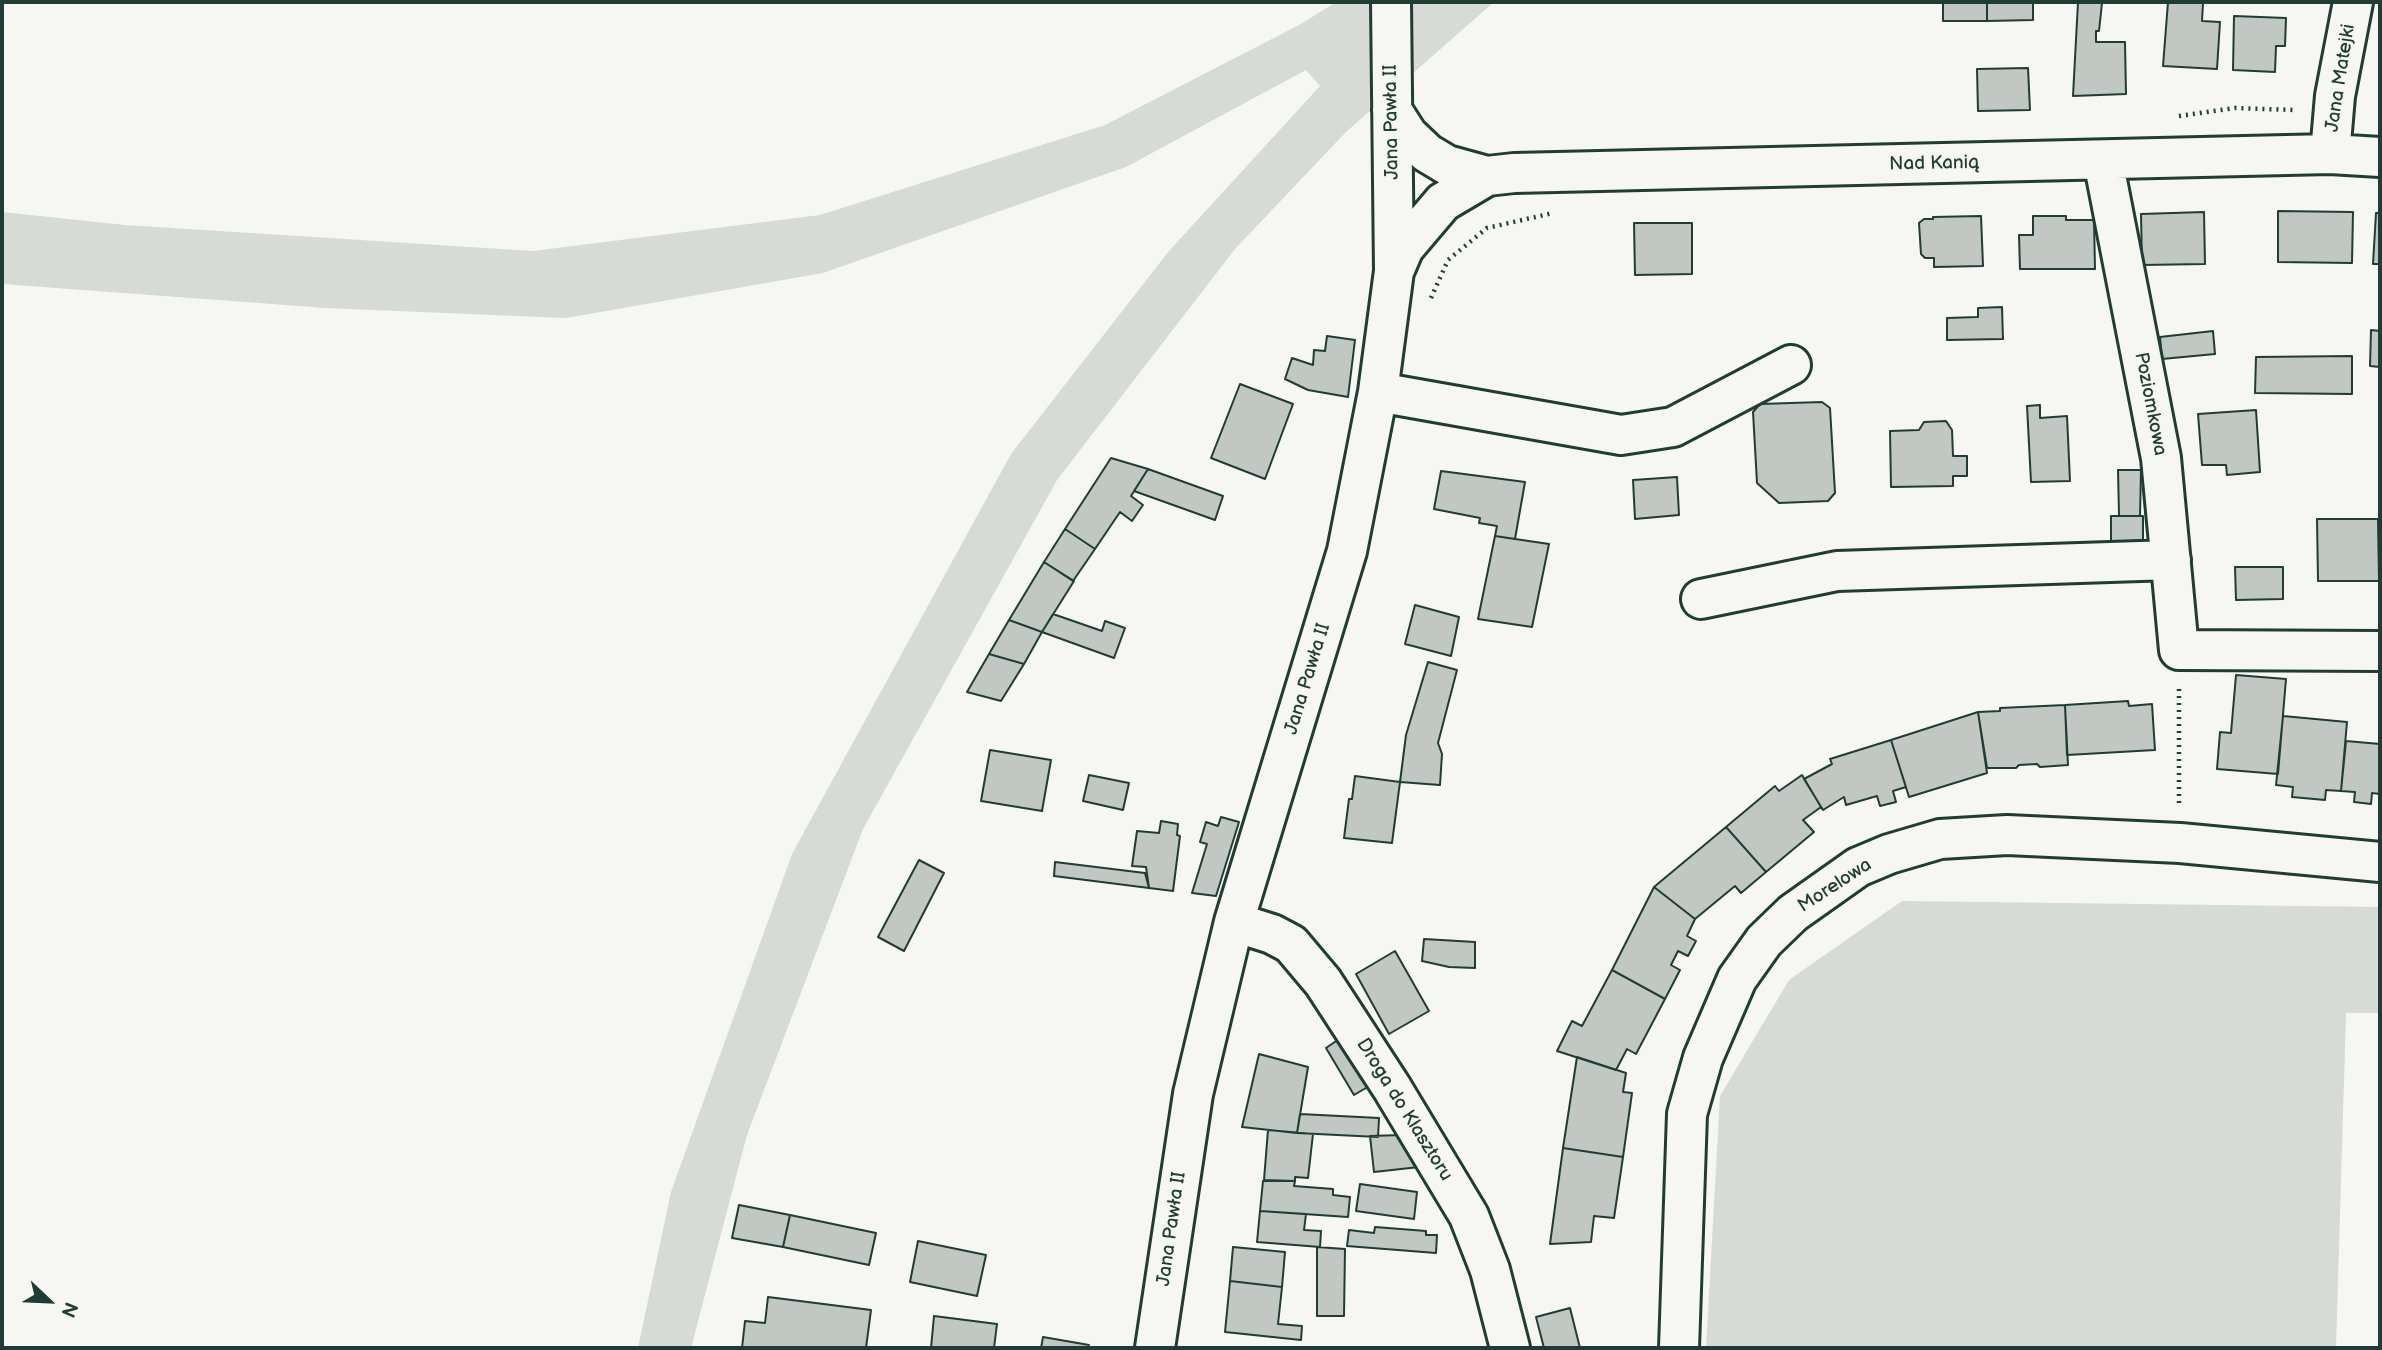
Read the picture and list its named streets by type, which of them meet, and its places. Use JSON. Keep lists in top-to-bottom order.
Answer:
{
  "streets": {
    "street": [
      "Jana Matejki",
      "Jana Pawła II",
      "Nad Kanią",
      "Poziomkowa",
      "Morelowa",
      "Droga do Klasztoru"
    ]
  },
  "crossings": [
    ["Jana Matejki", "Nad Kanią"],
    ["Jana Pawła II", "Nad Kanią"],
    ["Jana Pawła II", "Droga do Klasztoru"],
    ["Nad Kanią", "Poziomkowa"]
  ],
  "north": "bottom right"
}
